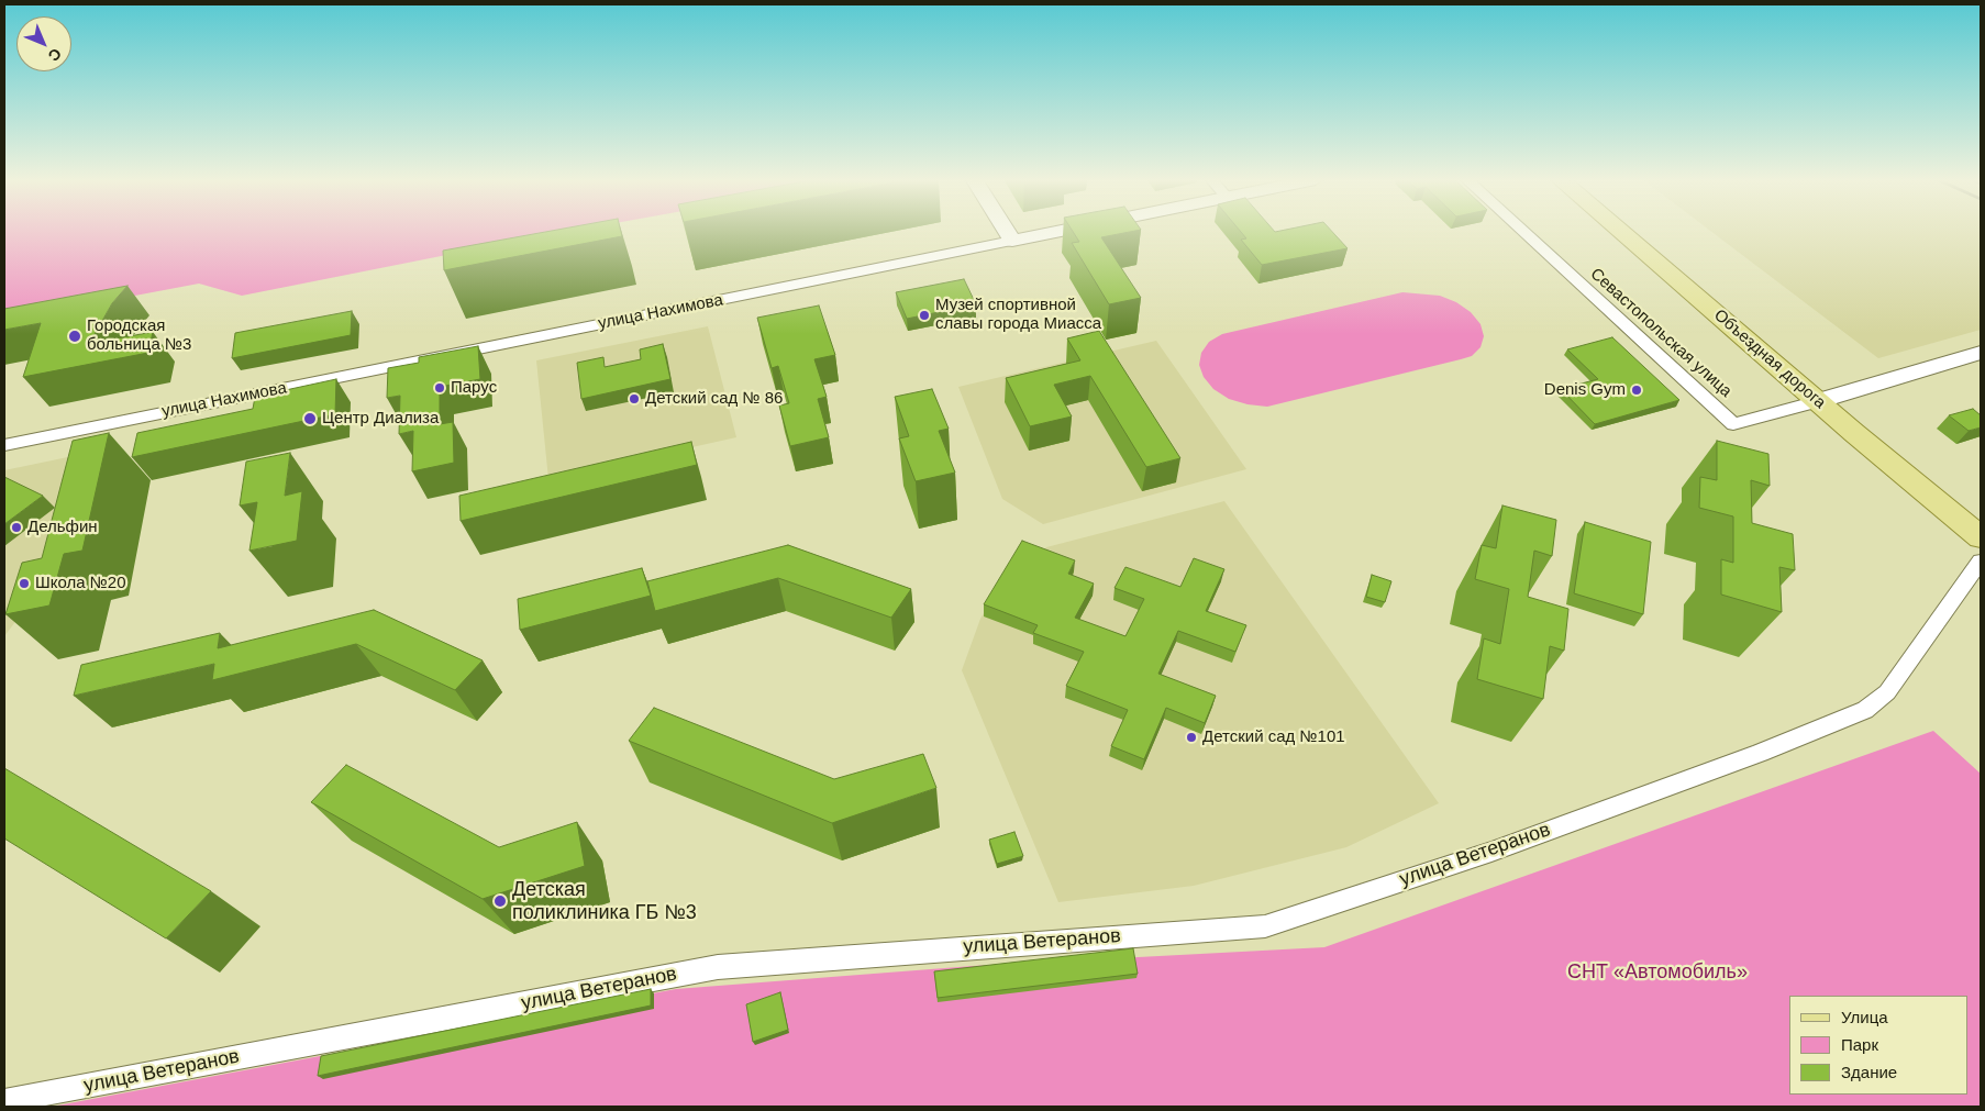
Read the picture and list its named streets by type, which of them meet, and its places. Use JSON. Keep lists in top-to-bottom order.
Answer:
{
  "streets": {
    "main road": ["Объездная дорога"],
    "street": ["улица Нахимова", "Севастопольская улица", "улица Ветеранов"]
  },
  "crossings": [
    ["Севастопольская улица", "Объездная дорога"]
  ],
  "parks": ["СНТ «Автомобиль»"],
  "places": [
    "Музей спортивной славы города Миасса",
    "Городская больница №3",
    "Парус",
    "Denis Gym",
    "Детский сад № 86",
    "Центр Диализа",
    "Дельфин",
    "Школа №20",
    "Детский сад №101",
    "Детская поликлиника ГБ №3"
  ],
  "legend": ["Улица", "Парк", "Здание"],
  "north": "bottom right"
}
